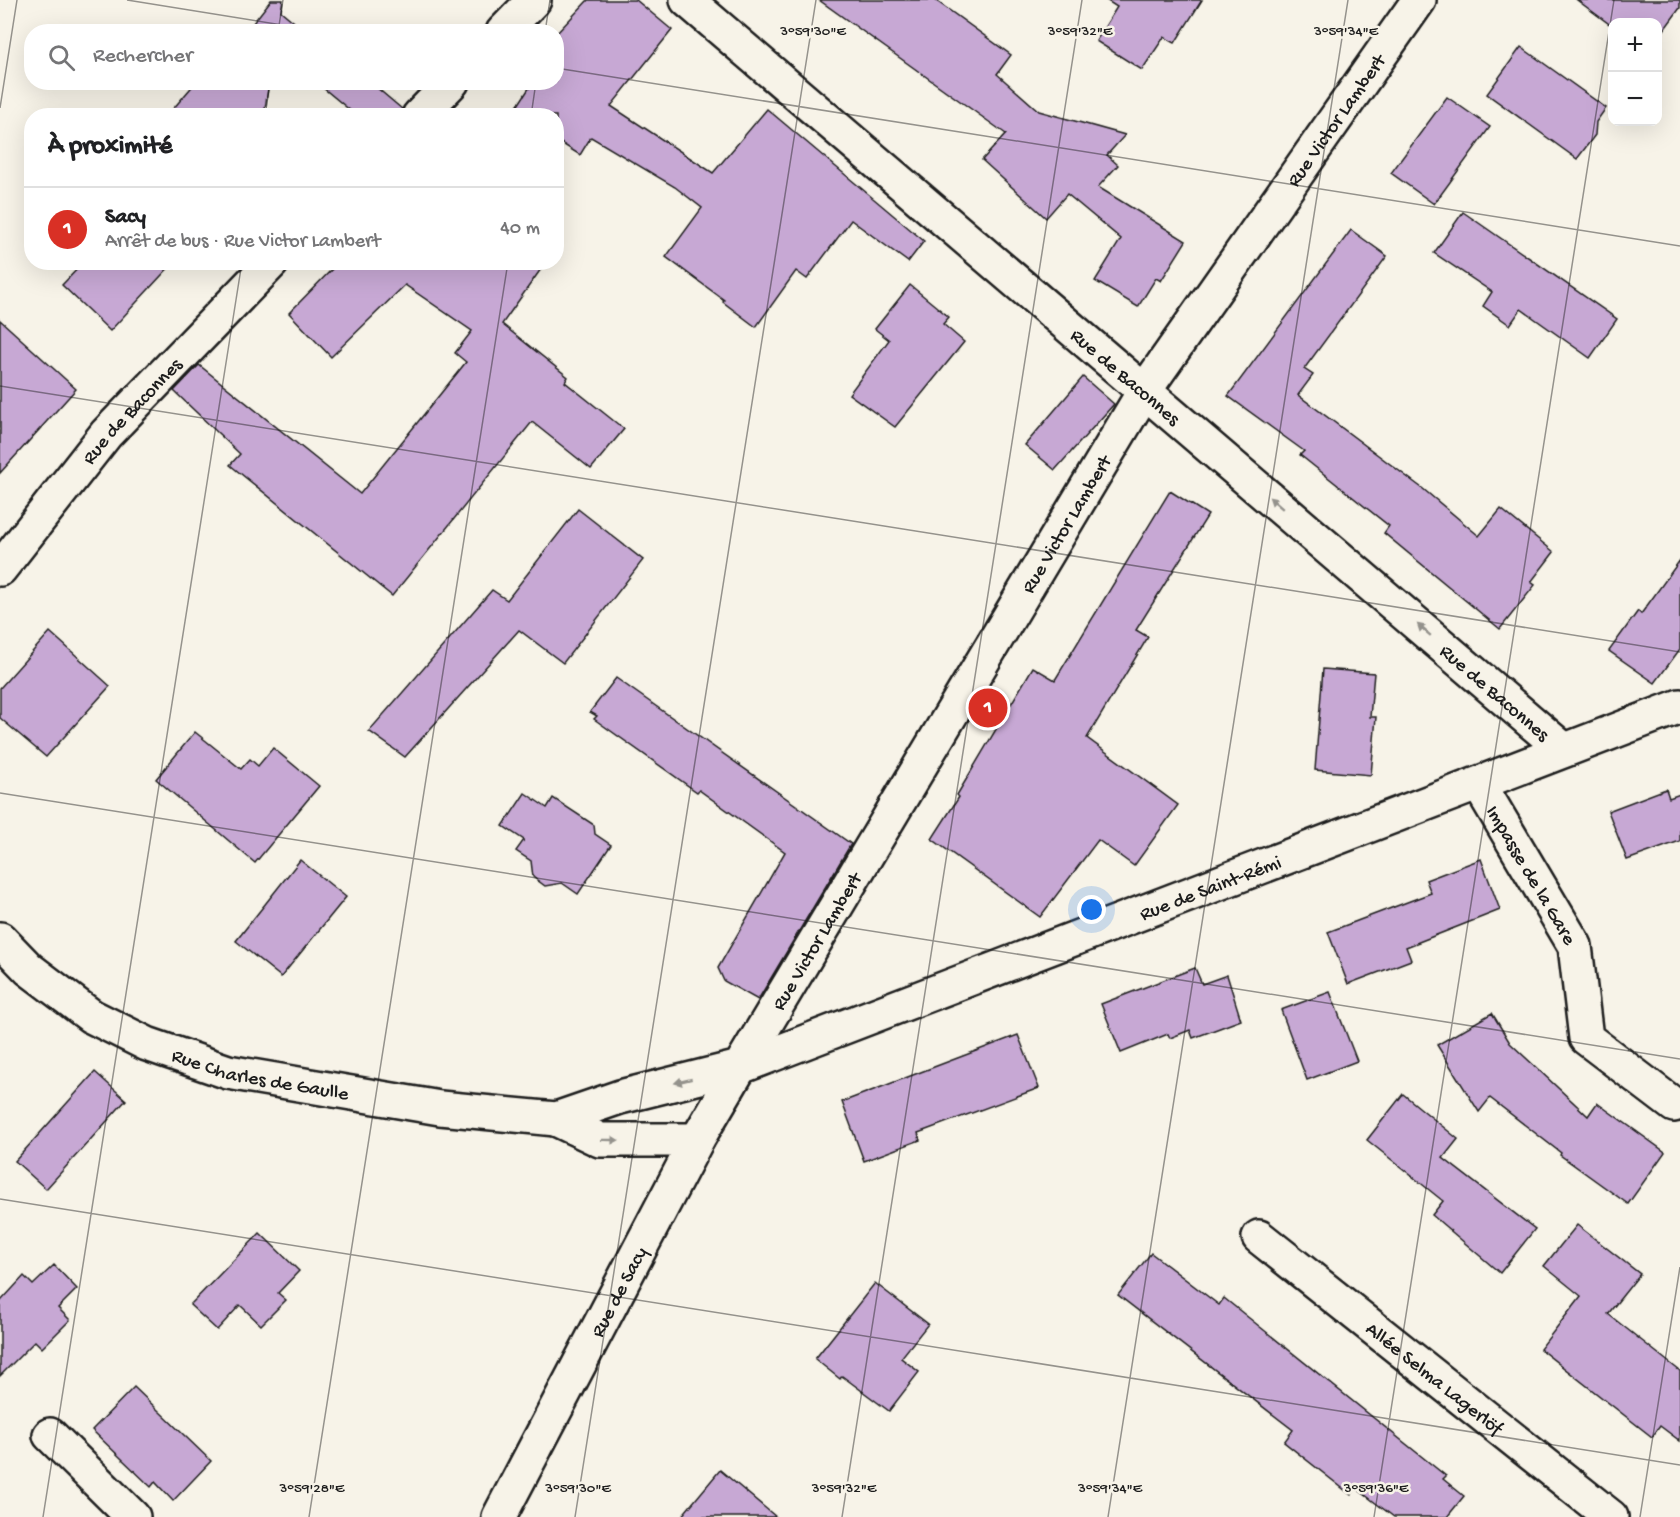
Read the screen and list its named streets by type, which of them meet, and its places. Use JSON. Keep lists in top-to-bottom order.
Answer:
{
  "streets": {
    "street": [
      "Rue Victor Lambert",
      "Rue de Baconnes",
      "Impasse de la Gare",
      "Rue de Saint-Rémi",
      "Rue Charles de Gaulle",
      "Rue de Sacy",
      "Allée Selma Lagerlöf"
    ]
  },
  "crossings": [
    ["Rue Victor Lambert", "Rue de Baconnes"],
    ["Rue Victor Lambert", "Rue de Saint-Rémi"],
    ["Rue Victor Lambert", "Rue Charles de Gaulle"],
    ["Rue Victor Lambert", "Rue de Sacy"],
    ["Rue de Baconnes", "Rue de Saint-Rémi"],
    ["Impasse de la Gare", "Rue de Saint-Rémi"],
    ["Rue de Saint-Rémi", "Rue Charles de Gaulle"],
    ["Rue de Saint-Rémi", "Rue de Sacy"],
    ["Rue Charles de Gaulle", "Rue de Sacy"]
  ],
  "one_way": ["Rue de Baconnes"],
  "page": {
    "map_buttons": ["+", "−"],
    "search": "Rechercher",
    "heading": "À proximité",
    "list": [
      {
        "mark": "1",
        "name": "Sacy",
        "note": "Arrêt de bus · Rue Victor Lambert",
        "value": "40 m"
      }
    ],
    "pins": "1"
  },
  "coordinates": [
    "3°59'30\"E",
    "3°59'32\"E",
    "3°59'34\"E",
    "3°59'28\"E",
    "3°59'36\"E"
  ]
}
